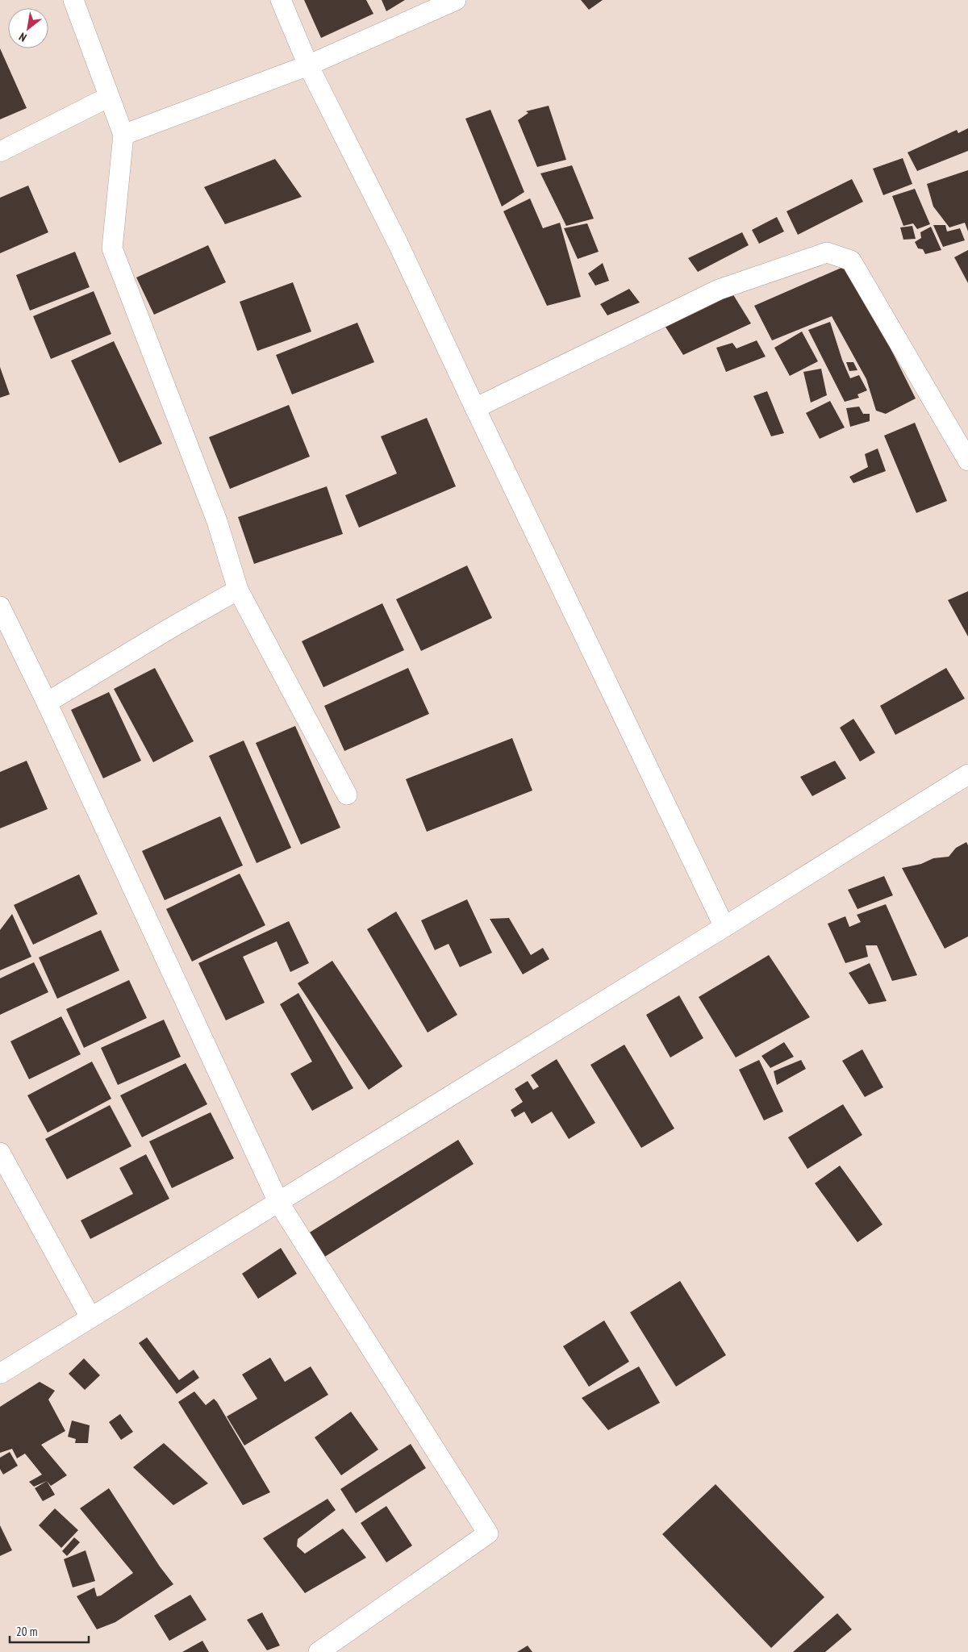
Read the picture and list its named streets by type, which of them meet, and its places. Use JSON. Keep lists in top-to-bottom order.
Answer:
{
  "scale_bar": "20 m",
  "north": "bottom left"
}
